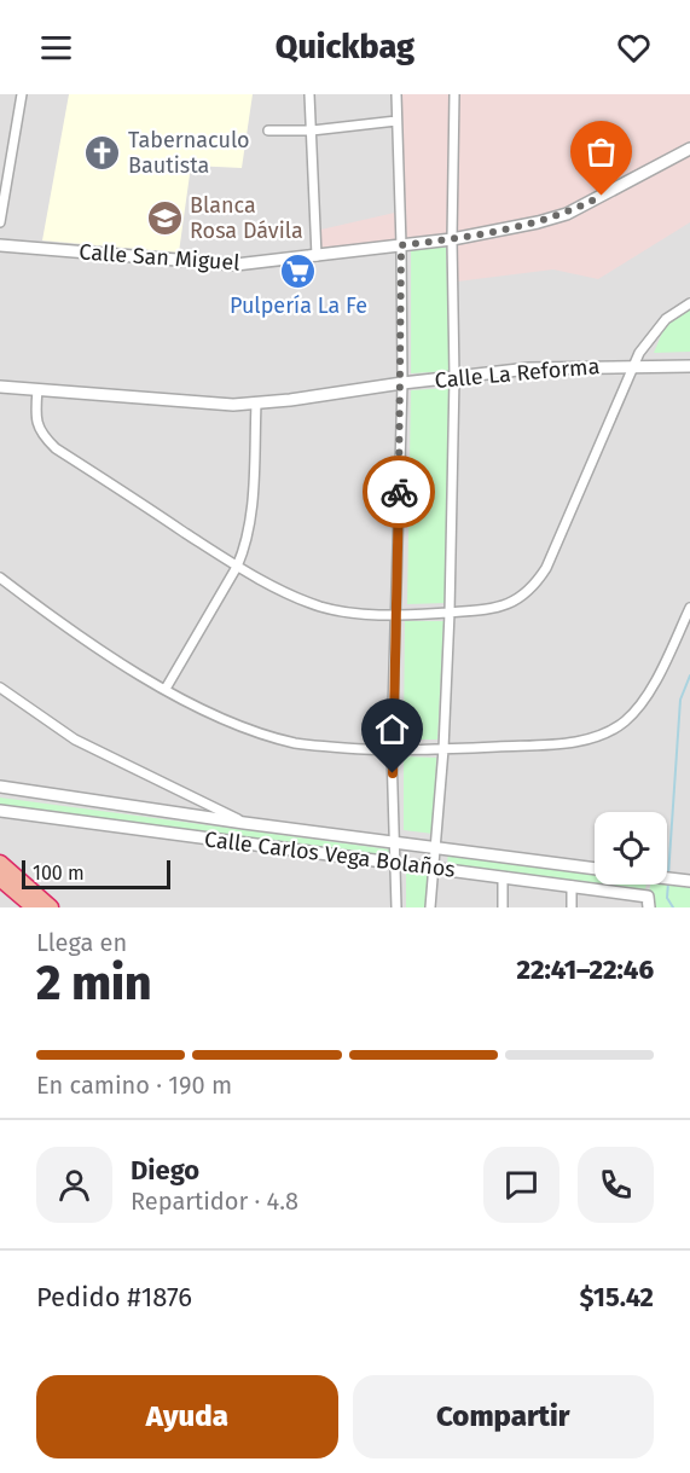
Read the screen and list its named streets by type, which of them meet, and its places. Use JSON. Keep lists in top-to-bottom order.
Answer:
{
  "streets": {
    "street": ["Calle San Miguel", "Calle La Reforma", "Calle Carlos Vega Bolaños"]
  },
  "places": {
    "church": ["Tabernaculo Bautista"],
    "school or university": ["Blanca Rosa Dávila"],
    "supermarket": ["Pulpería La Fe"]
  },
  "scale_bar": "100 m",
  "page": {
    "header": "Quickbag",
    "scale": "100 m",
    "heading": ["2 min", "Llega en", "22:41–22:46"],
    "panel": [
      "Diego",
      "Repartidor · 4.8",
      "Pedido #1876",
      "$15.42"
    ],
    "bar": "En camino · 190 m",
    "buttons": ["Ayuda", "Compartir"]
  }
}
